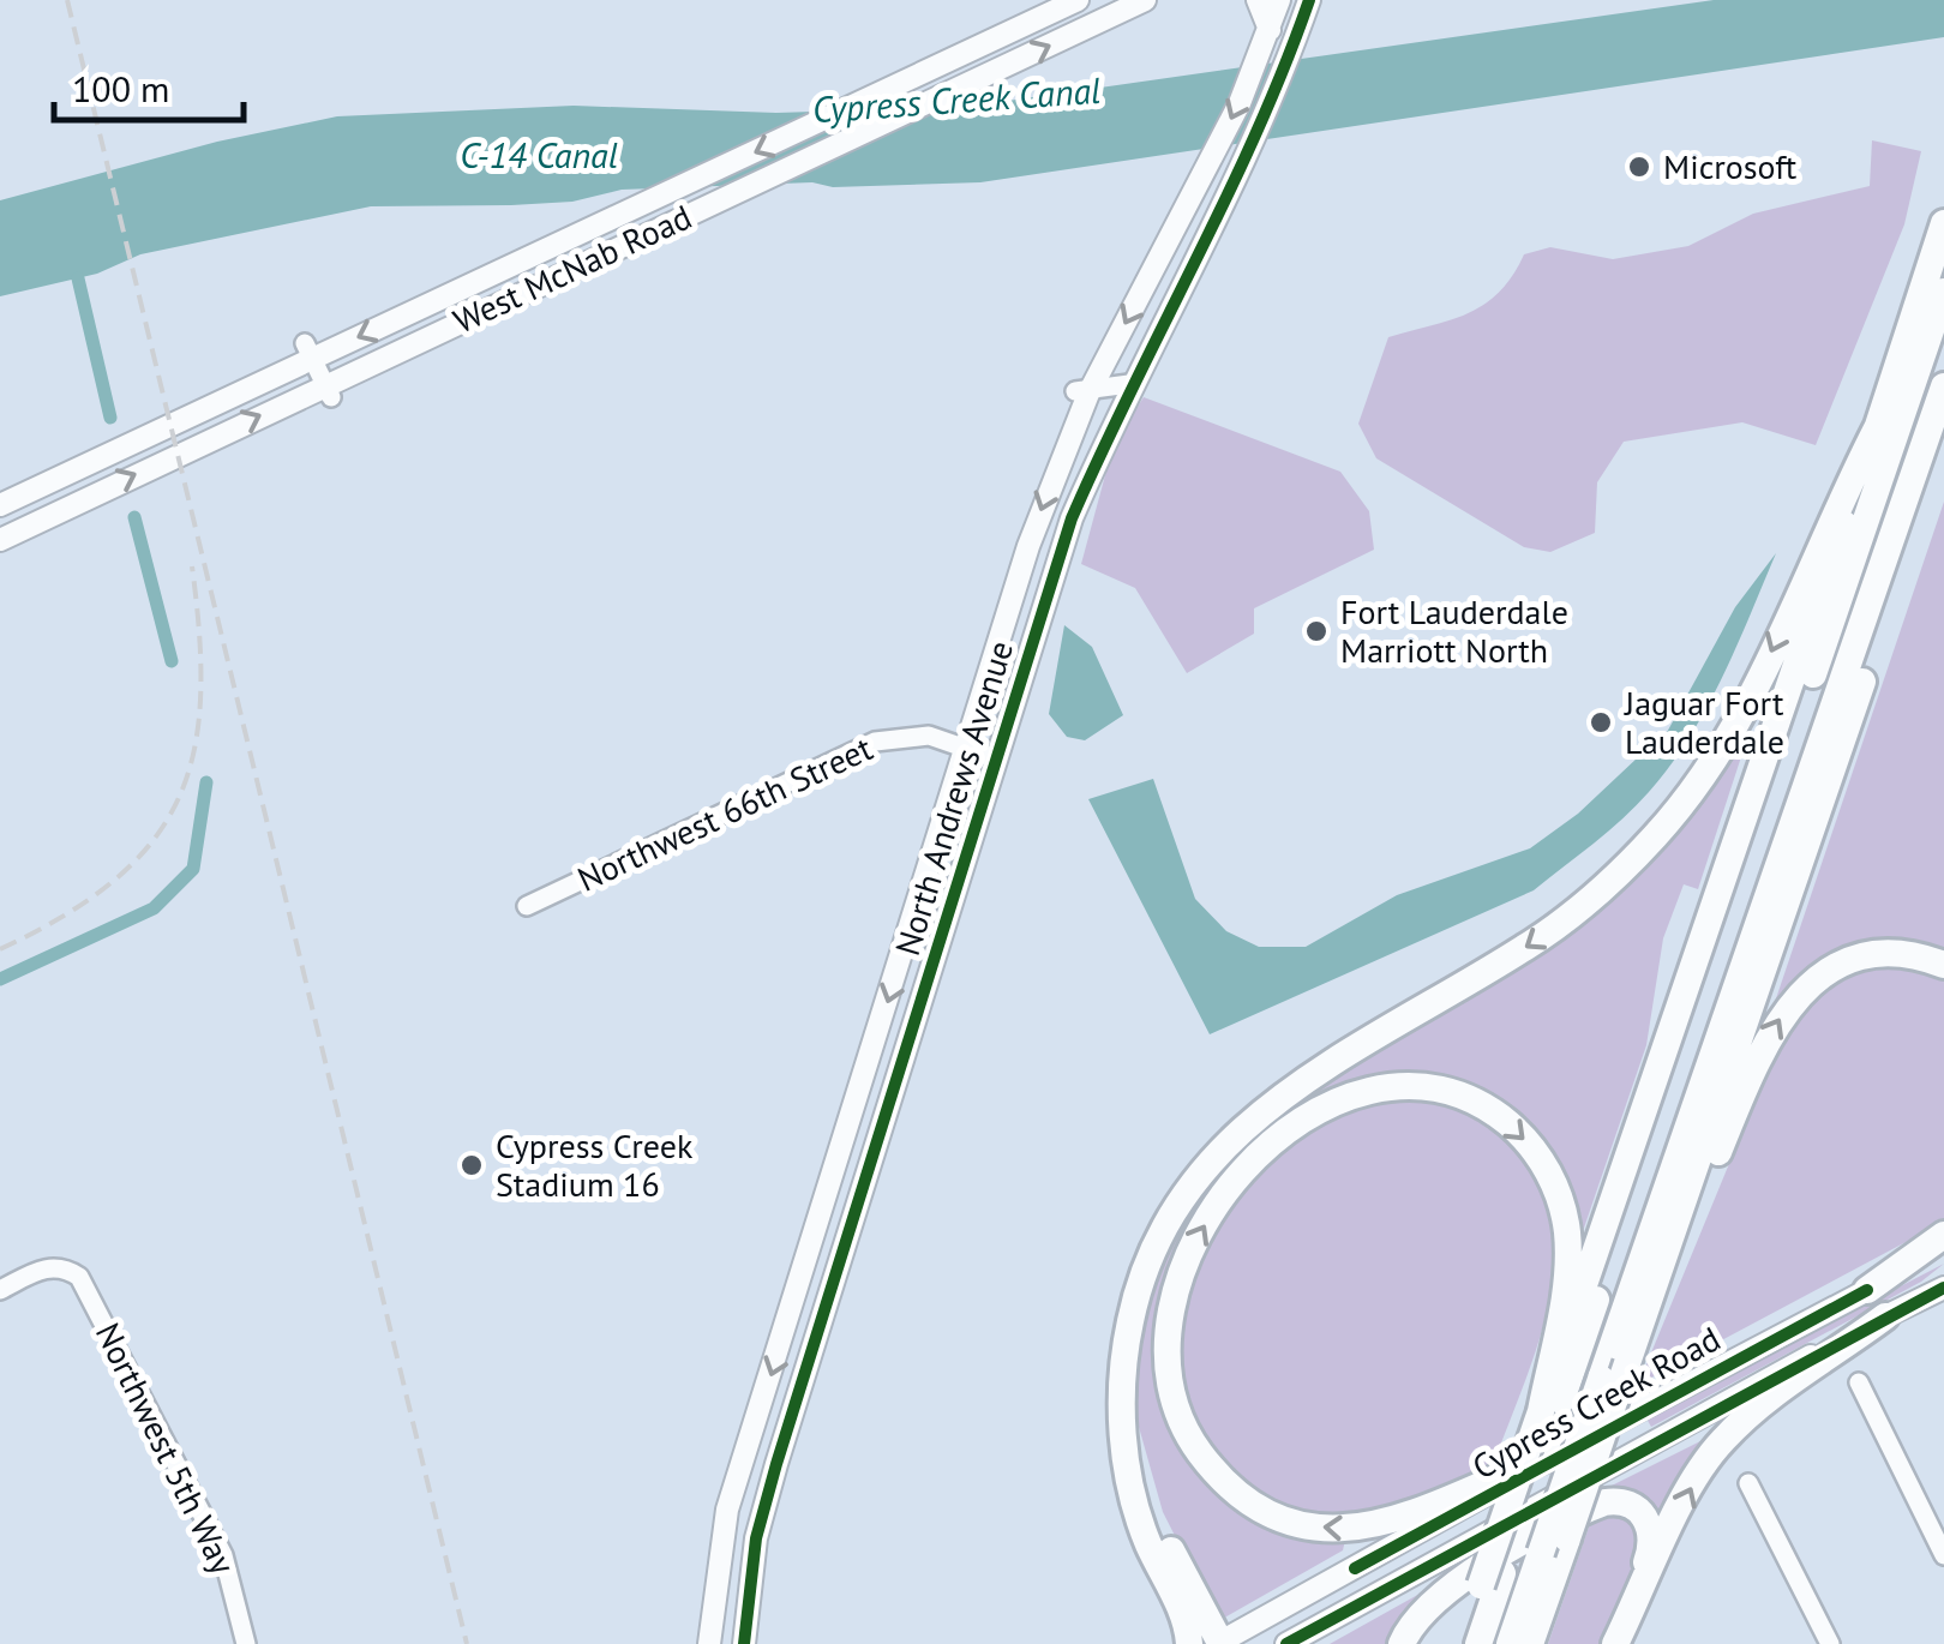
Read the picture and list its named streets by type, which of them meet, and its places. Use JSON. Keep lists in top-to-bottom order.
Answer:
{
  "streets": {
    "main road": ["West McNab Road", "North Andrews Avenue", "Cypress Creek Road"],
    "street": ["Northwest 66th Street", "Northwest 5th Way"]
  },
  "crossings": [
    ["North Andrews Avenue", "Northwest 66th Street"]
  ],
  "water": ["Cypress Creek Canal", "C-14 Canal"],
  "places": [
    "Microsoft",
    "Fort Lauderdale Marriott North",
    "Jaguar Fort Lauderdale",
    "Cypress Creek Stadium 16"
  ],
  "scale_bar": "100 m"
}
